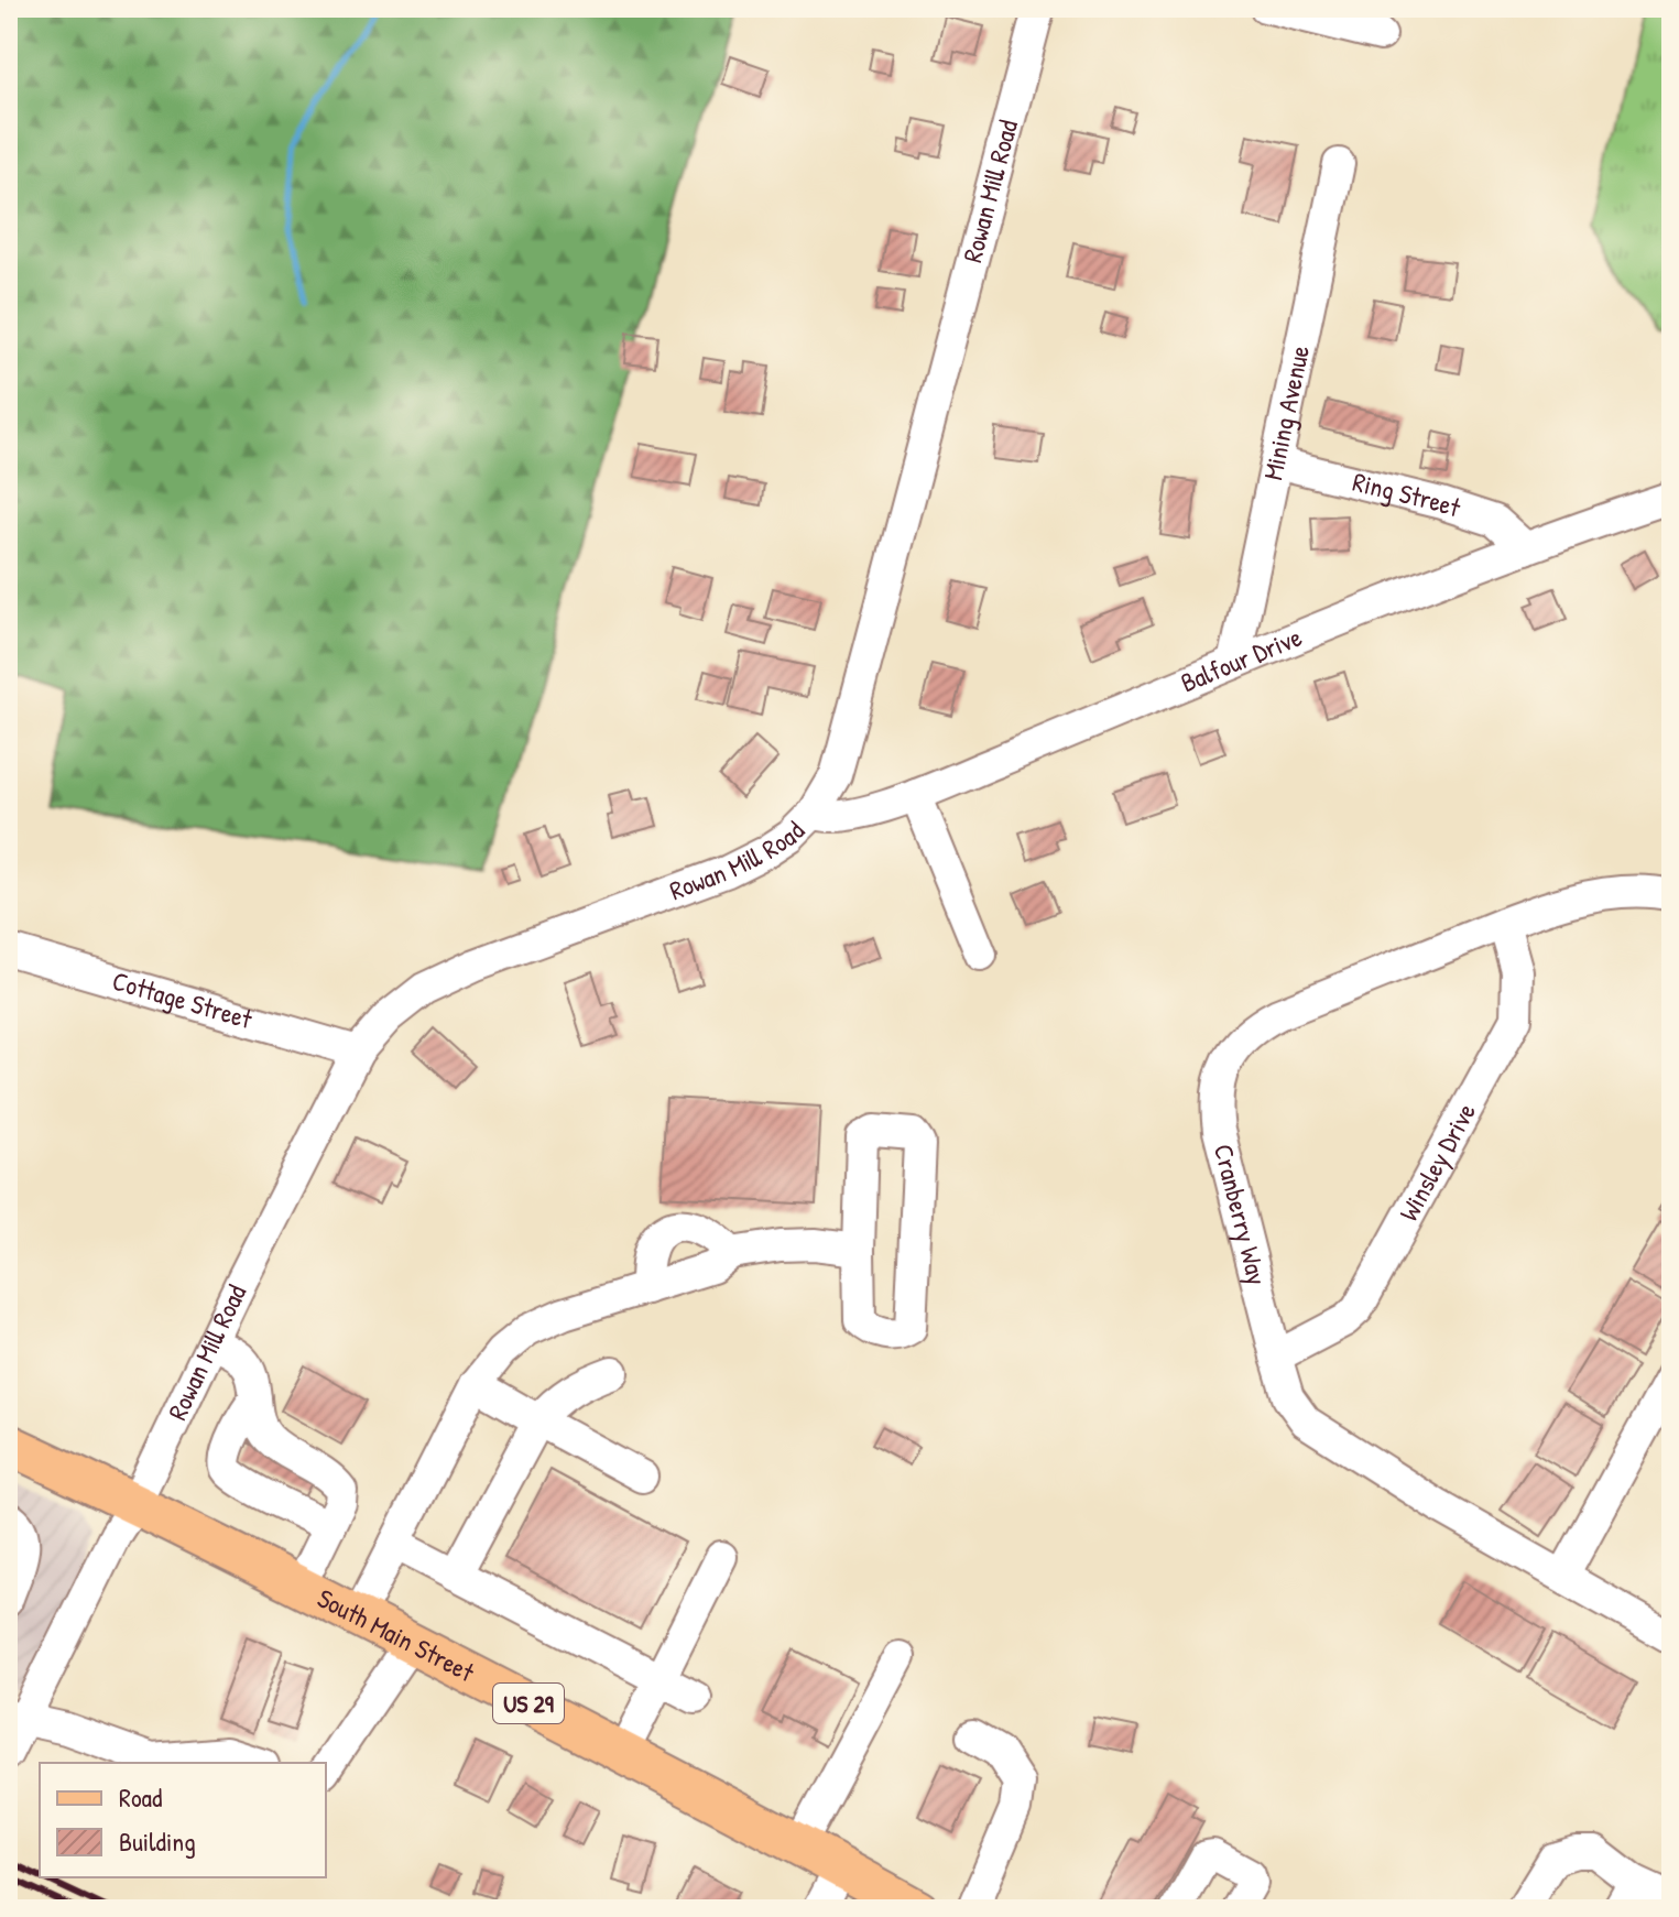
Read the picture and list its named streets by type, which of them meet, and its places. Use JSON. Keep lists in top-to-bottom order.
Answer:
{
  "streets": {
    "main road": ["South Main Street", "US 29"],
    "street": [
      "Rowan Mill Road",
      "Mining Avenue",
      "Ring Street",
      "Balfour Drive",
      "Cottage Street",
      "Winsley Drive",
      "Cranberry Way"
    ]
  },
  "crossings": [
    ["Rowan Mill Road", "Balfour Drive"],
    ["Rowan Mill Road", "Cottage Street"],
    ["Rowan Mill Road", "South Main Street"],
    ["Mining Avenue", "Ring Street"],
    ["Mining Avenue", "Balfour Drive"],
    ["Ring Street", "Balfour Drive"],
    ["Winsley Drive", "Cranberry Way"]
  ],
  "legend": ["Road", "Building"]
}
